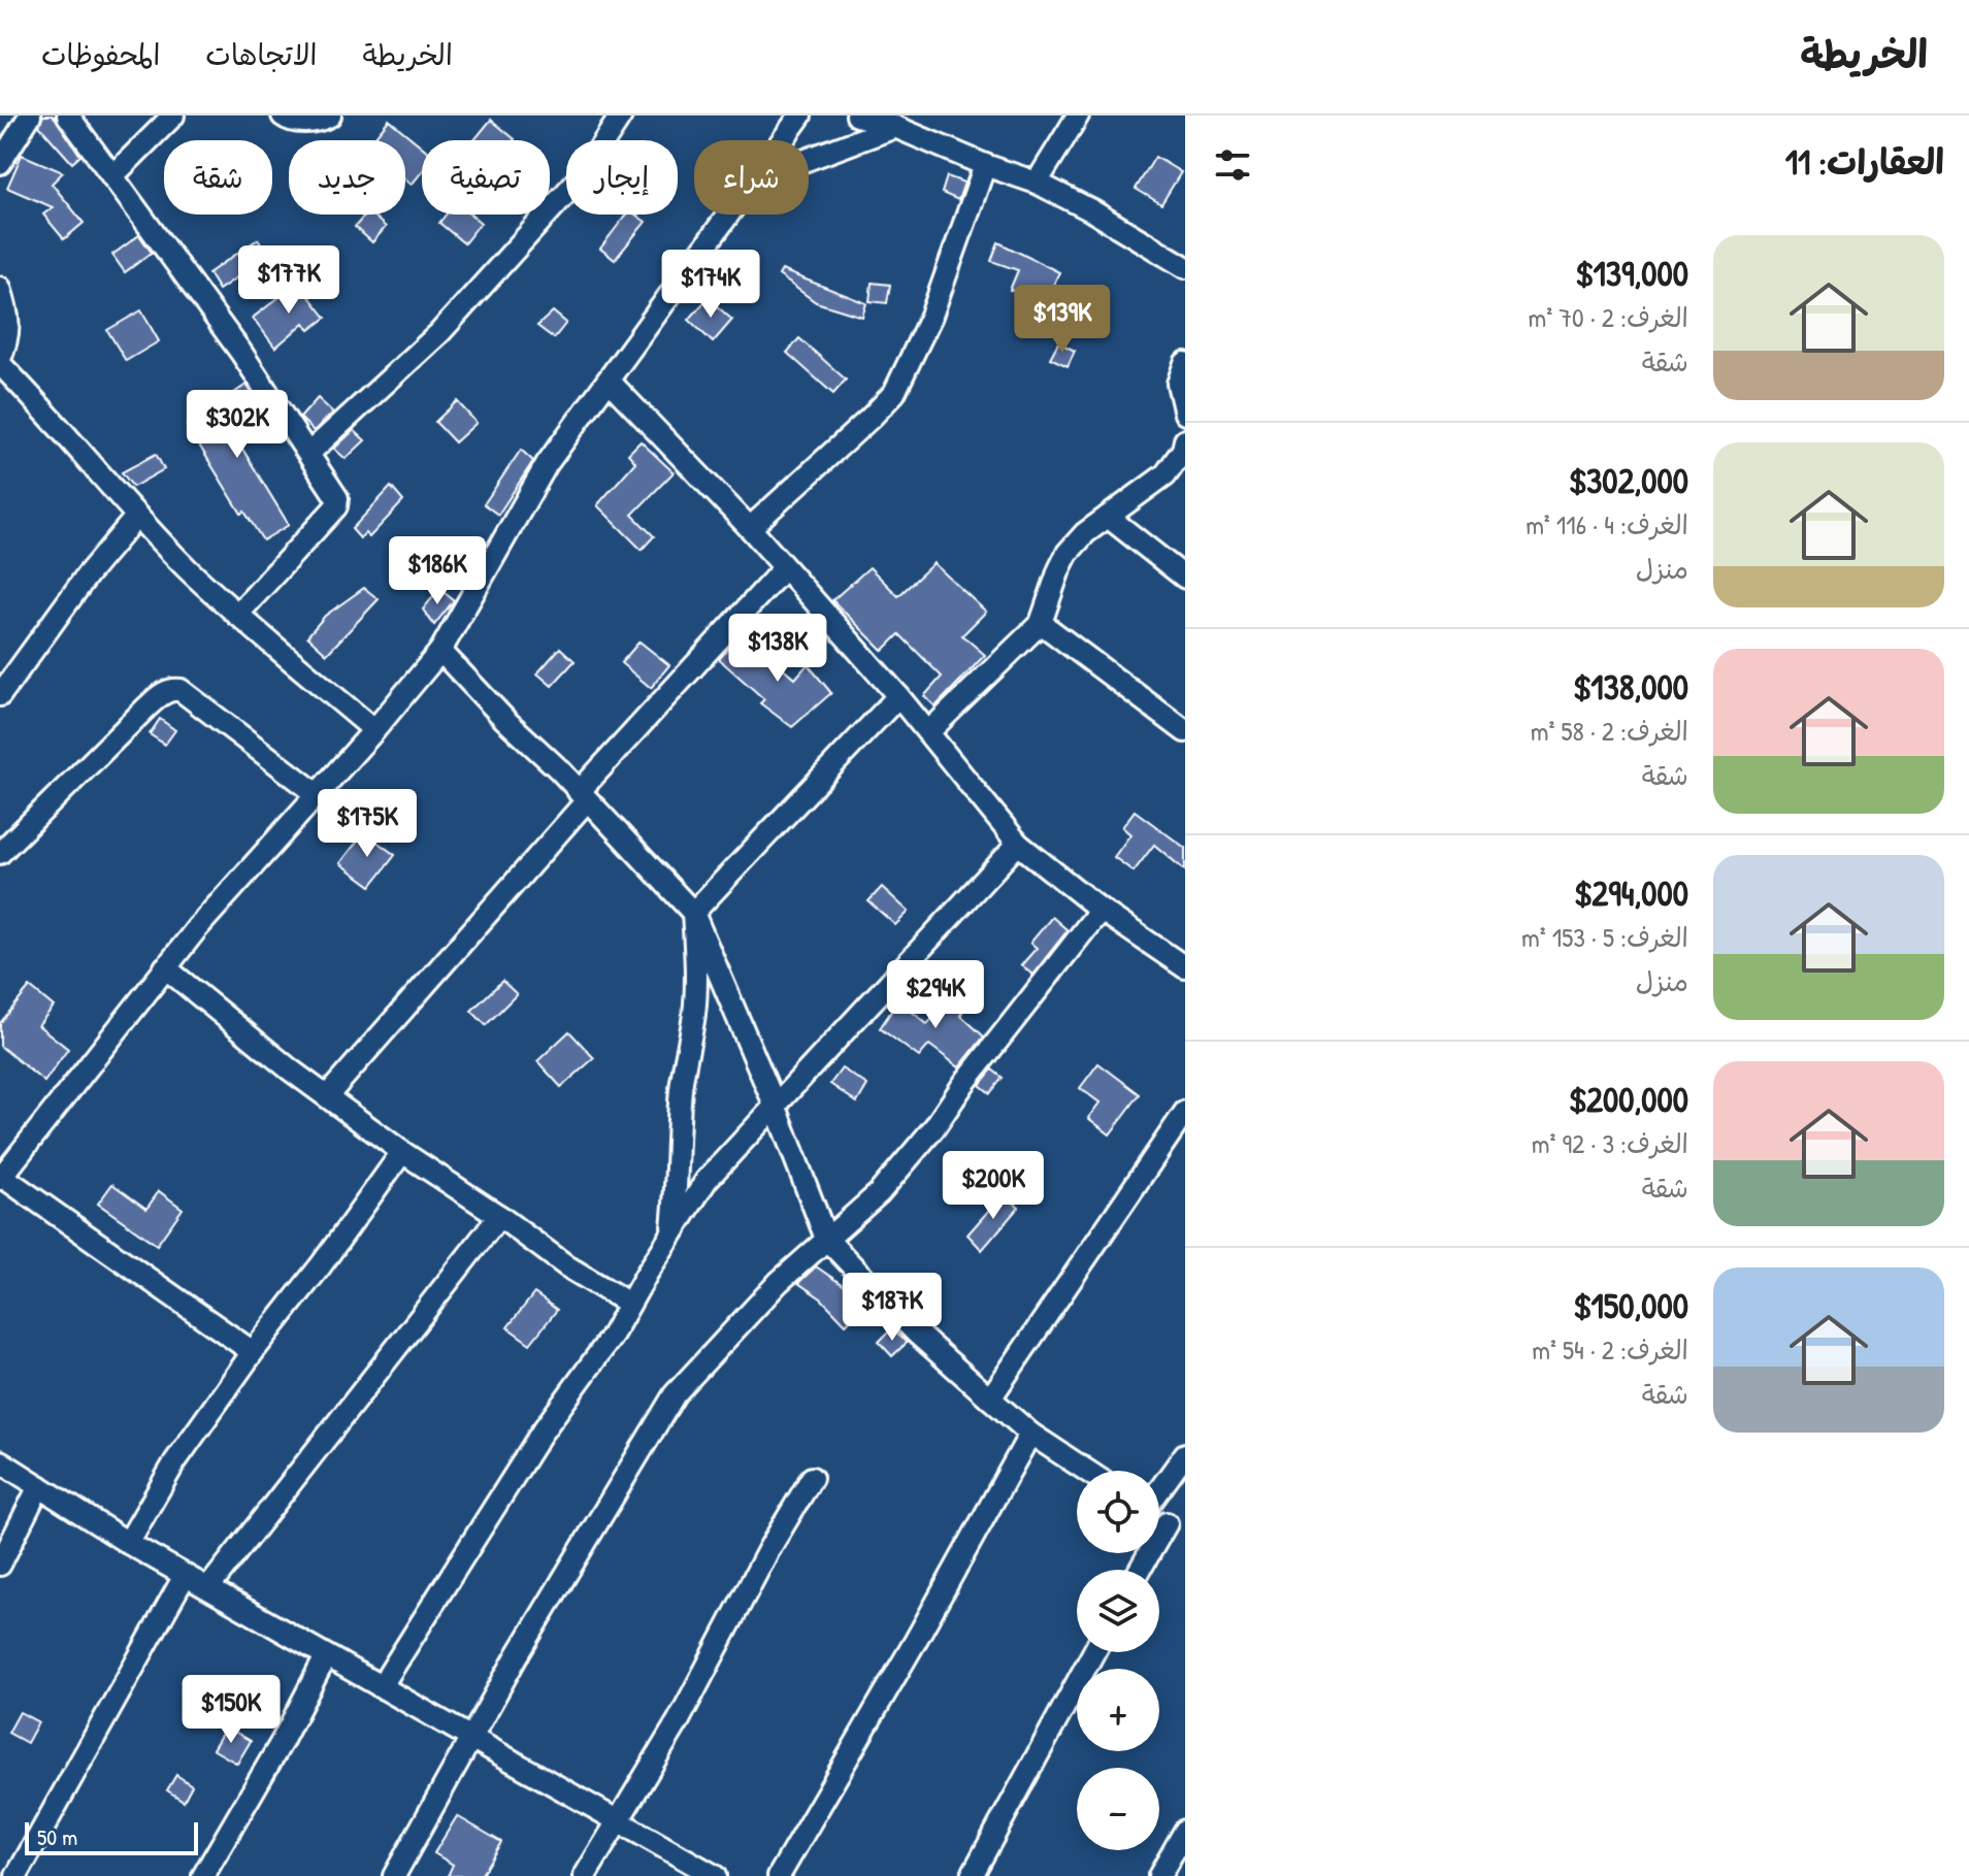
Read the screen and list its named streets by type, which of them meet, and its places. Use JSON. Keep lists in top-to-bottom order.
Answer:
{
  "scale_bar": "50 m",
  "page": {
    "header": "الخريطة",
    "nav": ["الخريطة", "الاتجاهات", "المحفوظات"],
    "heading": "العقارات: 11",
    "chip": [
      "شراء",
      "إيجار",
      "تصفية",
      "جديد",
      "شقة"
    ],
    "list": [
      {
        "name": "$139,000",
        "note": "الغرف: 2 · 70 m² · شقة"
      },
      {
        "name": "$302,000",
        "note": "الغرف: 4 · 116 m² · منزل"
      },
      {
        "name": "$138,000",
        "note": "الغرف: 2 · 58 m² · شقة"
      },
      {
        "name": "$294,000",
        "note": "الغرف: 5 · 153 m² · منزل"
      },
      {
        "name": "$200,000",
        "note": "الغرف: 3 · 92 m² · شقة"
      },
      {
        "name": "$150,000",
        "note": "الغرف: 2 · 54 m² · شقة"
      }
    ],
    "price": [
      "$177K",
      "$174K",
      "$139K",
      "$302K",
      "$186K",
      "$138K",
      "$175K",
      "$294K",
      "$200K",
      "$187K",
      "$150K"
    ],
    "map_buttons": ["+", "−"],
    "scale": "50 m"
  }
}
